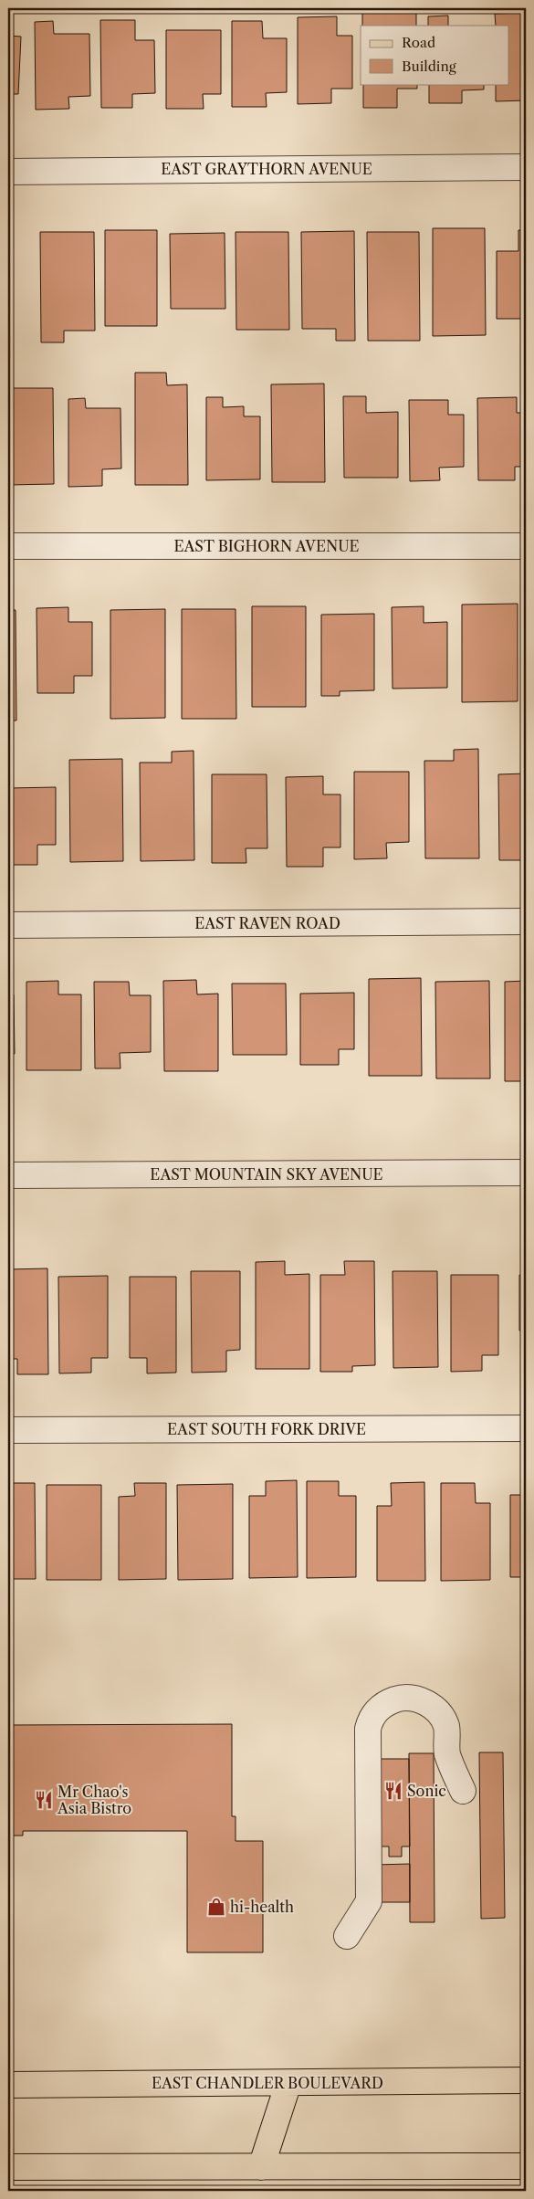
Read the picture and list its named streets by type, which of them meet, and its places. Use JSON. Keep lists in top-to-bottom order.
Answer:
{
  "streets": {
    "main road": ["EAST CHANDLER BOULEVARD"],
    "street": [
      "EAST GRAYTHORN AVENUE",
      "EAST BIGHORN AVENUE",
      "EAST RAVEN ROAD",
      "EAST MOUNTAIN SKY AVENUE",
      "EAST SOUTH FORK DRIVE"
    ]
  },
  "places": {
    "restaurant": ["Sonic", "Mr Chao's Asia Bistro"],
    "shop": ["hi-health"]
  },
  "legend": ["Road", "Building"]
}
